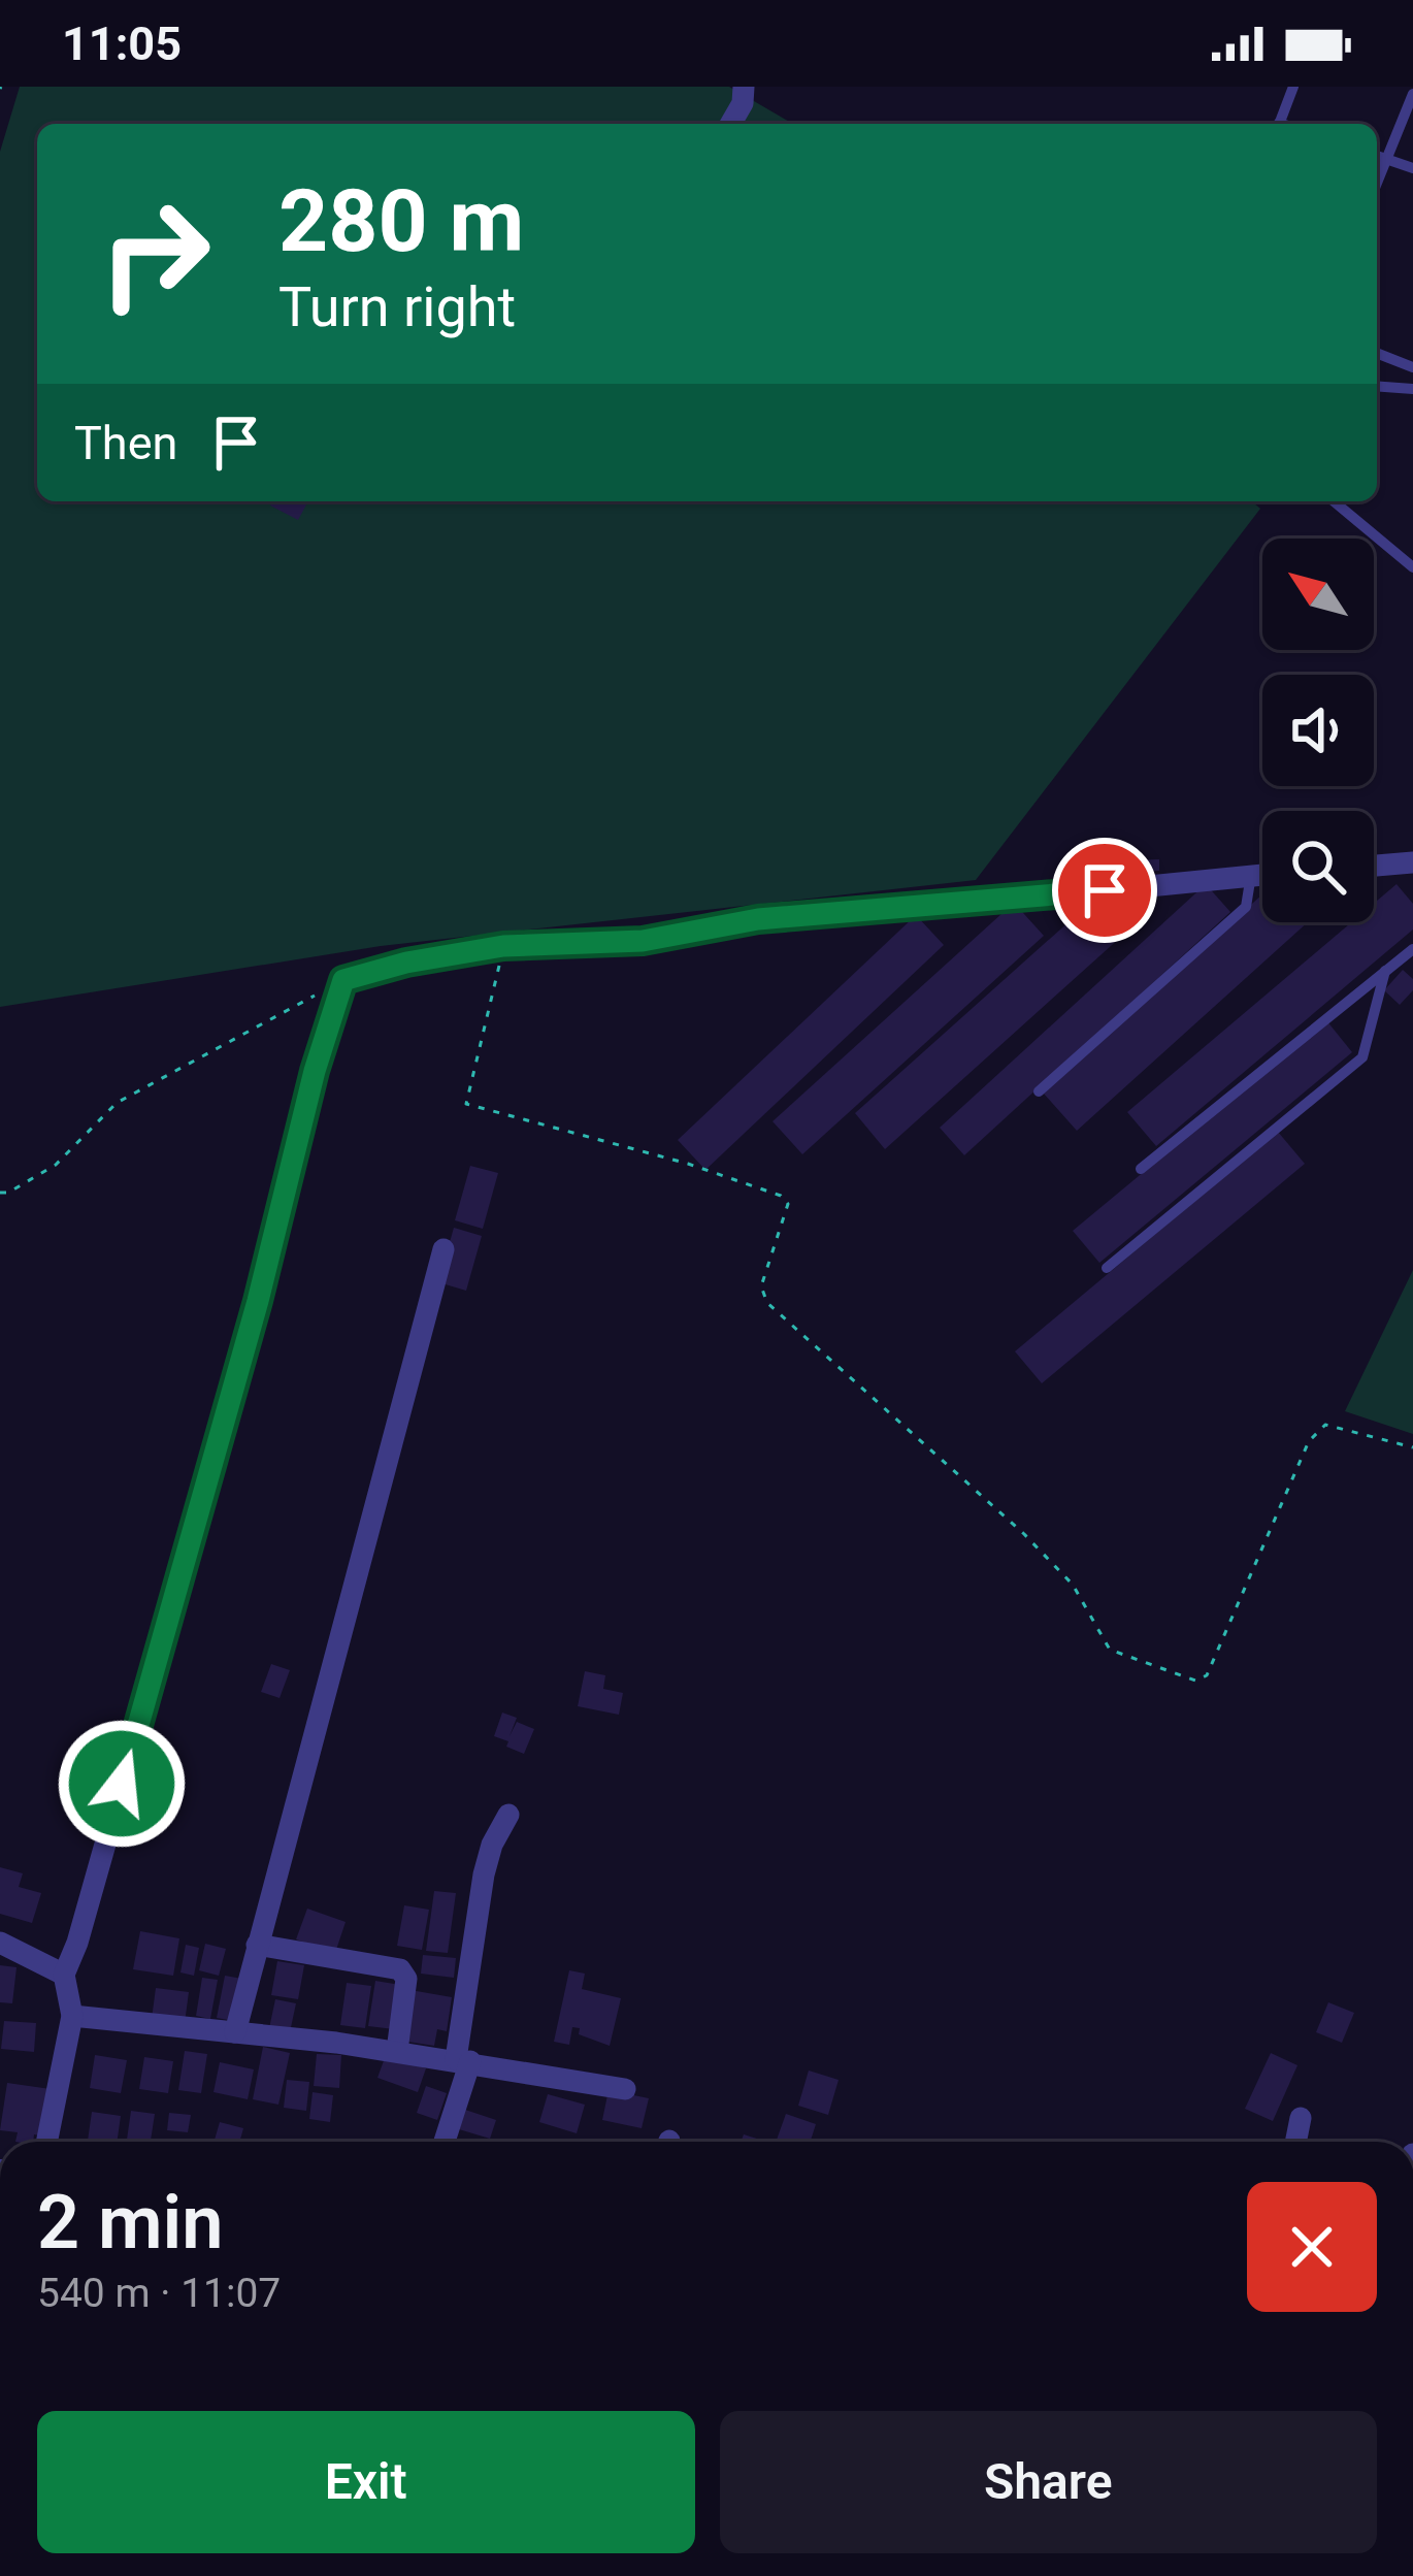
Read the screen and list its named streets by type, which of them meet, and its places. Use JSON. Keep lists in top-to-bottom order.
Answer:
{
  "north": "top left",
  "page": {
    "status": "11:05",
    "turn": ["280 m", "Turn right"],
    "then": "Then",
    "heading": ["2 min", "540 m · 11:07"],
    "buttons": ["Exit", "Share"]
  }
}
